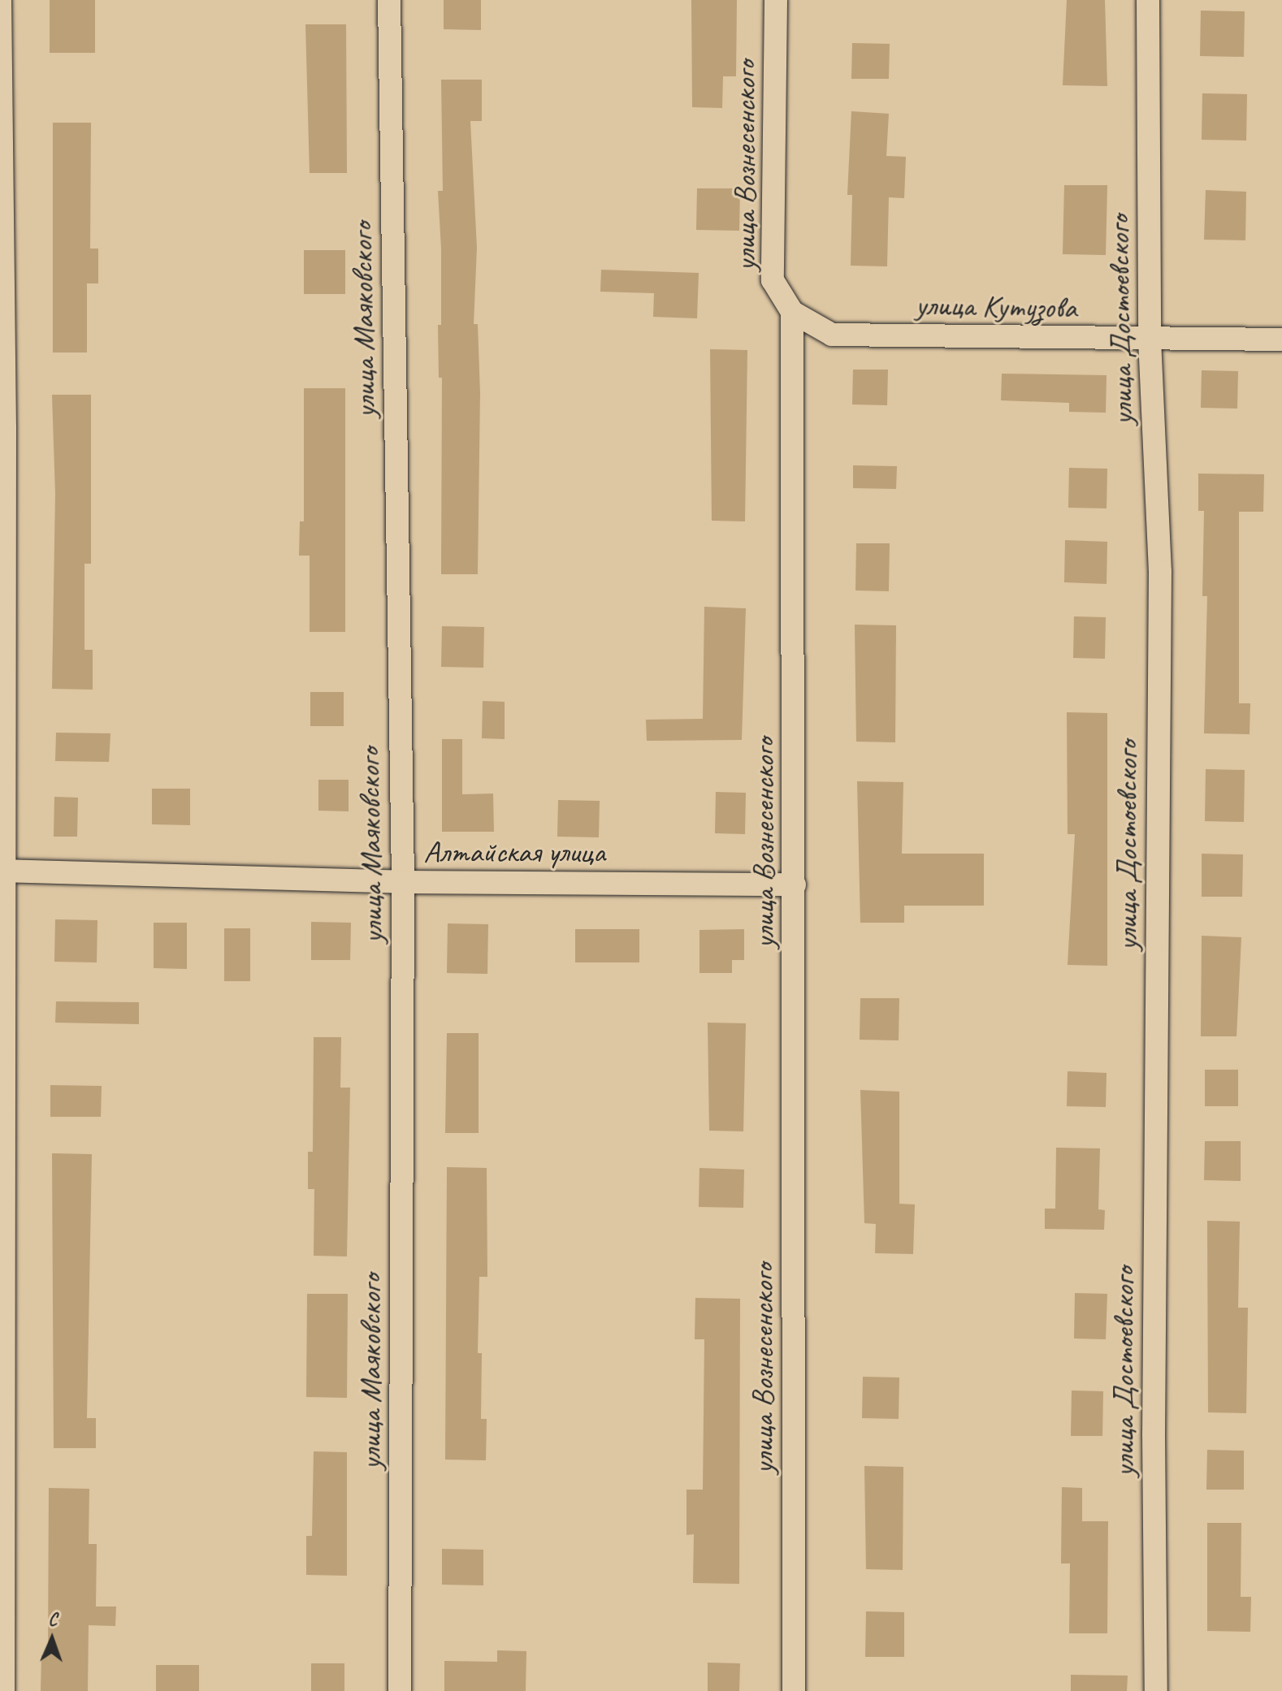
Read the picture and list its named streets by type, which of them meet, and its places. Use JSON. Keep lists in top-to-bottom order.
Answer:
{
  "streets": {
    "street": [
      "улица Вознесенского",
      "улица Кутузова",
      "улица Маяковского",
      "улица Достоевского",
      "Алтайская улица"
    ]
  },
  "crossings": [
    ["улица Вознесенского", "улица Кутузова"],
    ["улица Вознесенского", "Алтайская улица"],
    ["улица Кутузова", "улица Достоевского"],
    ["улица Маяковского", "Алтайская улица"]
  ],
  "north": "top"
}
